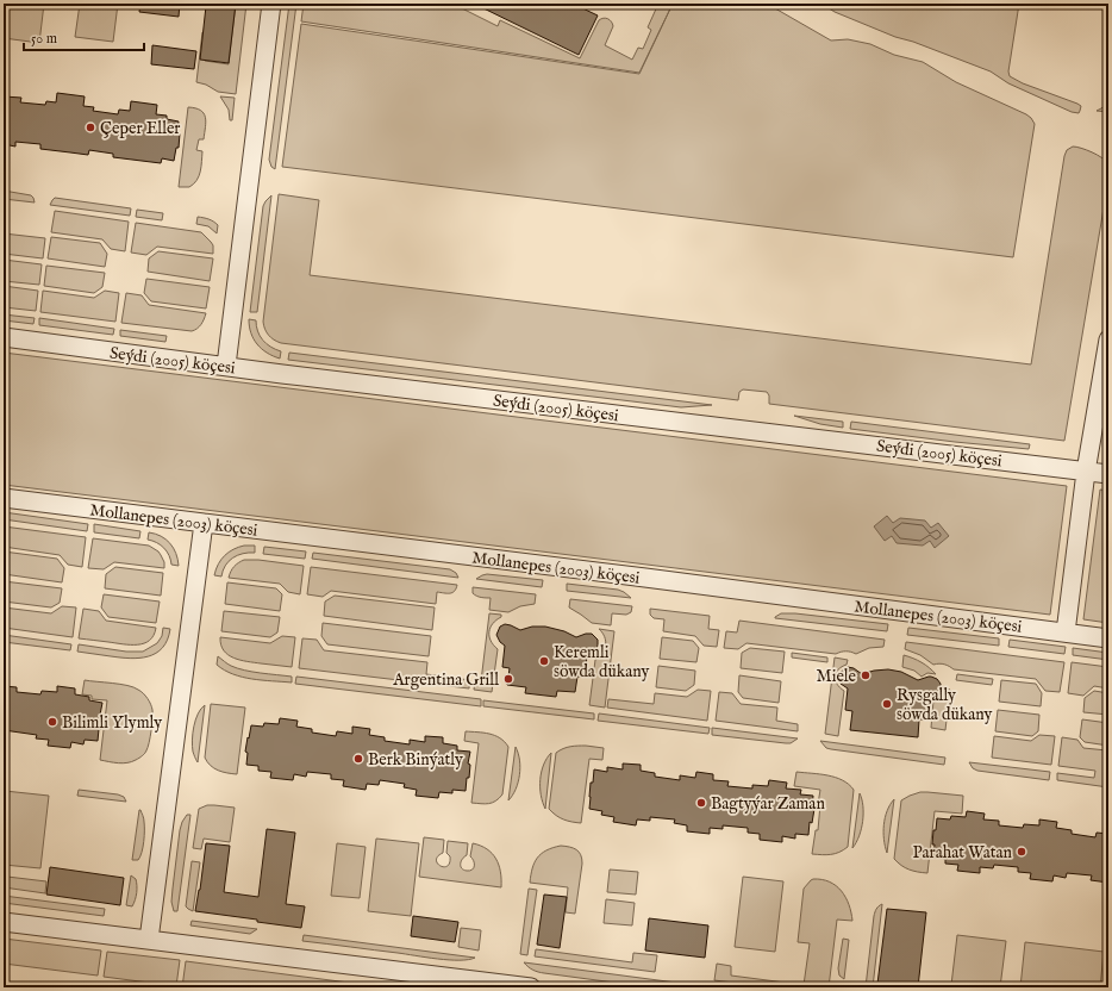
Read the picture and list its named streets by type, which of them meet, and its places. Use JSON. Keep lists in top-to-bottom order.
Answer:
{
  "streets": {
    "street": ["Seýdi (2005) köçesi", "Mollanepes (2003) köçesi"]
  },
  "places": [
    "Çeper Eller",
    "Keremli söwda dükany",
    "Miele",
    "Argentina Grill",
    "Rysgally söwda dükany",
    "Bilimli Ylymly",
    "Berk Binýatly",
    "Bagtyýar Zaman",
    "Parahat Watan"
  ],
  "scale_bar": "50 m"
}
